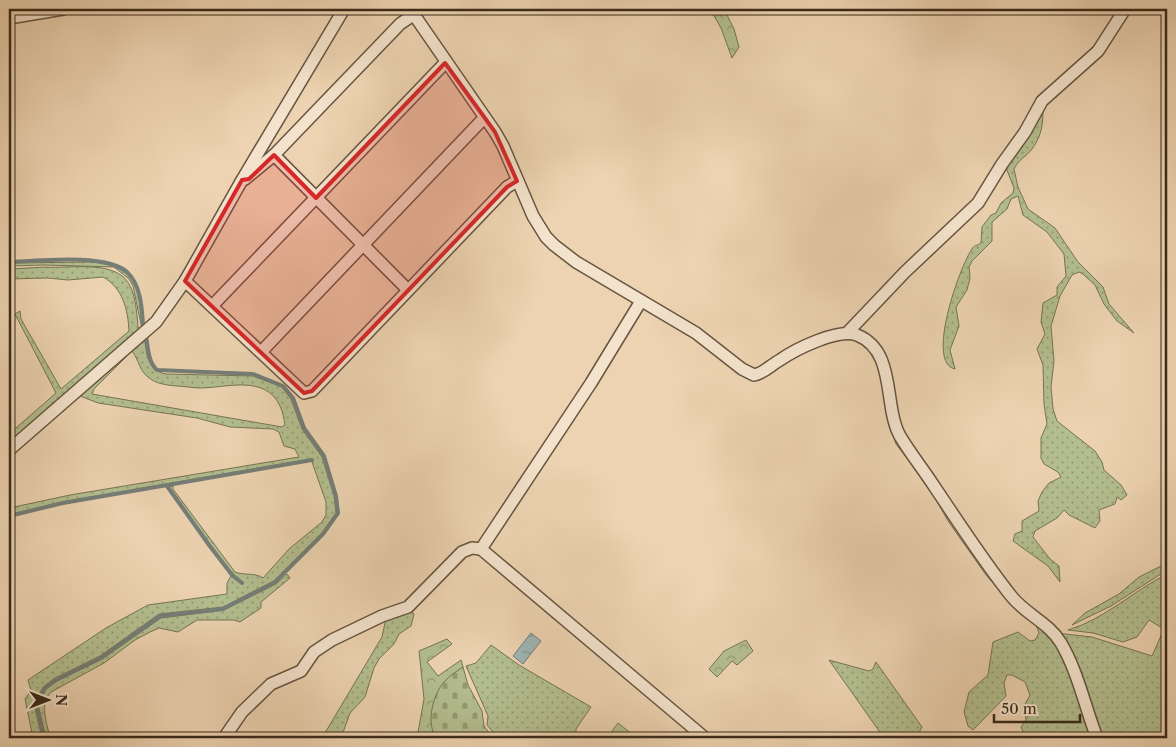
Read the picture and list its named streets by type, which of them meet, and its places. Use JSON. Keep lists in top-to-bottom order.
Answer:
{
  "scale_bar": "50 m",
  "north": "right"
}
